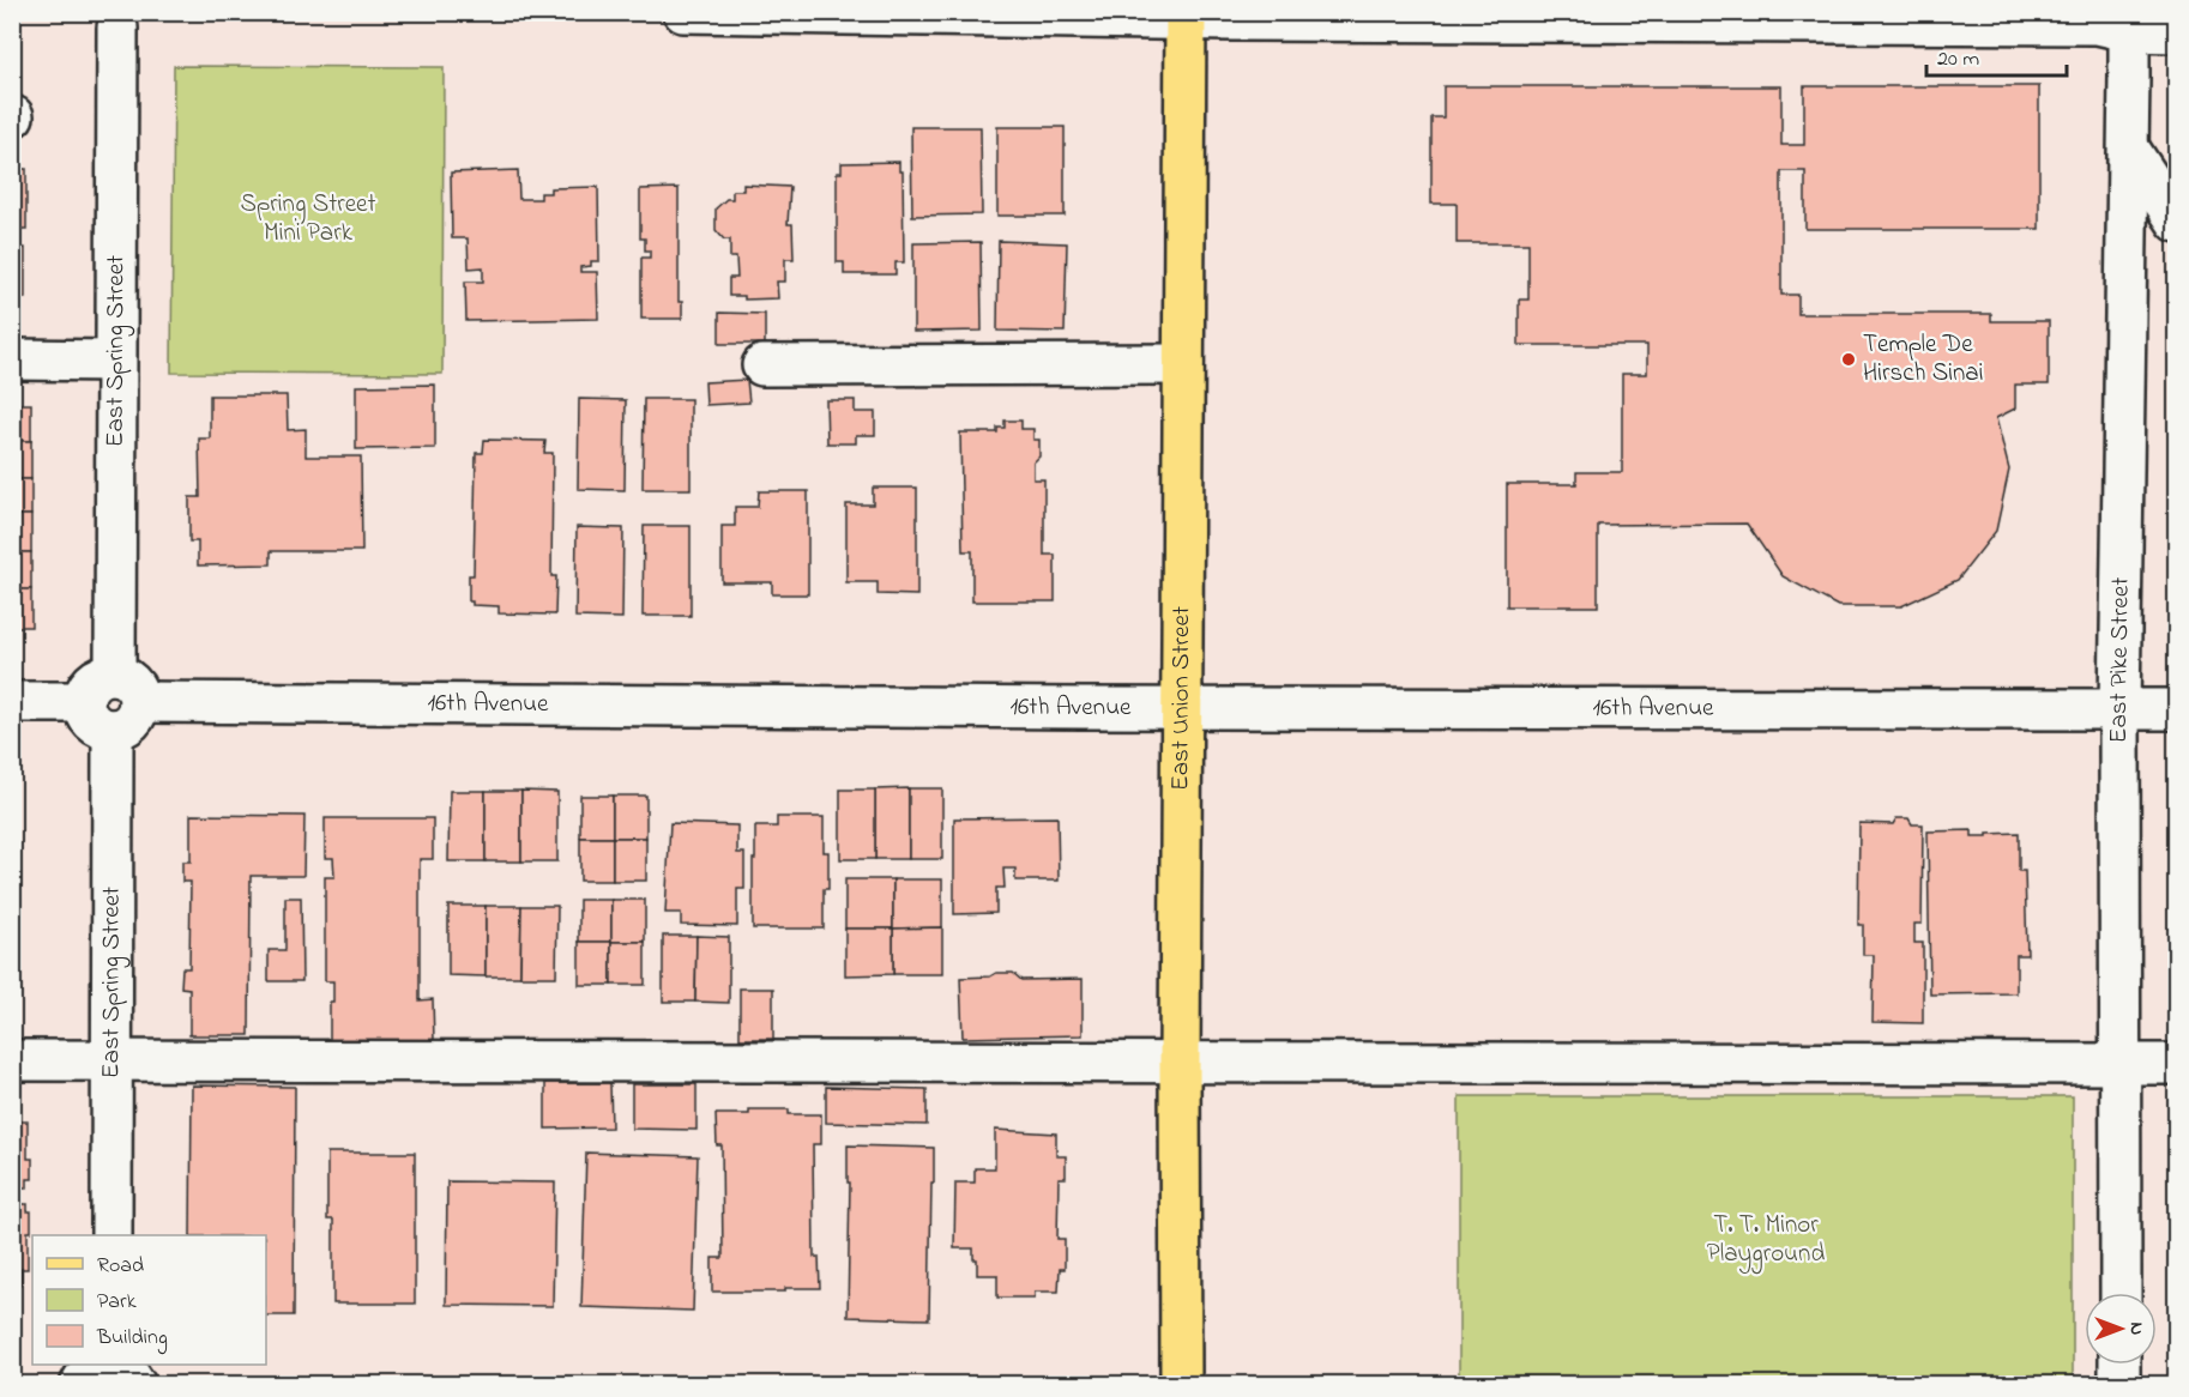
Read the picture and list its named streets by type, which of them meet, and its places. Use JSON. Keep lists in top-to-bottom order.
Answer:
{
  "streets": {
    "main road": ["East Union Street"],
    "street": ["East Spring Street", "East Pike Street", "16th Avenue"]
  },
  "crossings": [
    ["East Spring Street", "16th Avenue"],
    ["East Pike Street", "16th Avenue"],
    ["East Union Street", "16th Avenue"]
  ],
  "parks": ["Spring Street Mini Park", "T. T. Minor Playground"],
  "places": ["Temple De Hirsch Sinai"],
  "legend": ["Road", "Park", "Building"],
  "scale_bar": "20 m",
  "north": "right"
}
